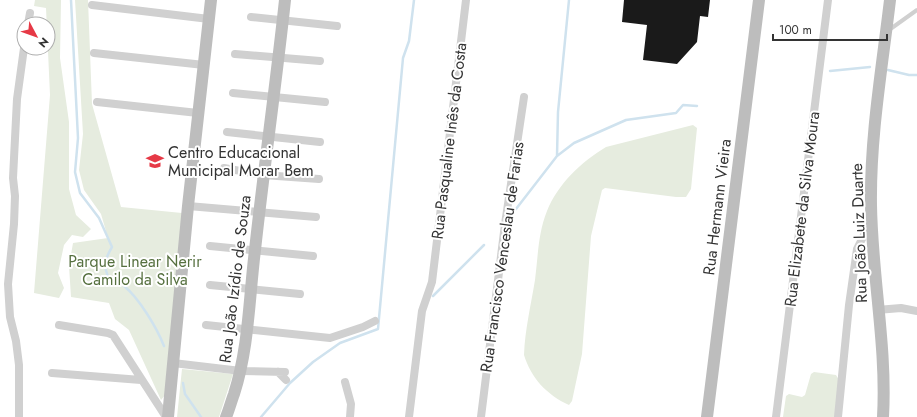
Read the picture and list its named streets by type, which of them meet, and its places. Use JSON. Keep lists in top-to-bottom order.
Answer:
{
  "streets": {
    "street": [
      "Rua Pasqualine Inês da Costa",
      "Rua Hermann Vieira",
      "Rua Elizabete da Silva Moura",
      "Rua João Luiz Duarte",
      "Rua Francisco Venceslau de Farias",
      "Rua João Izídio de Souza"
    ]
  },
  "parks": ["Parque Linear Nerir Camilo da Silva"],
  "places": {
    "school or university": ["Centro Educacional Municipal Morar Bem"]
  },
  "scale_bar": "100 m",
  "north": "bottom right"
}
